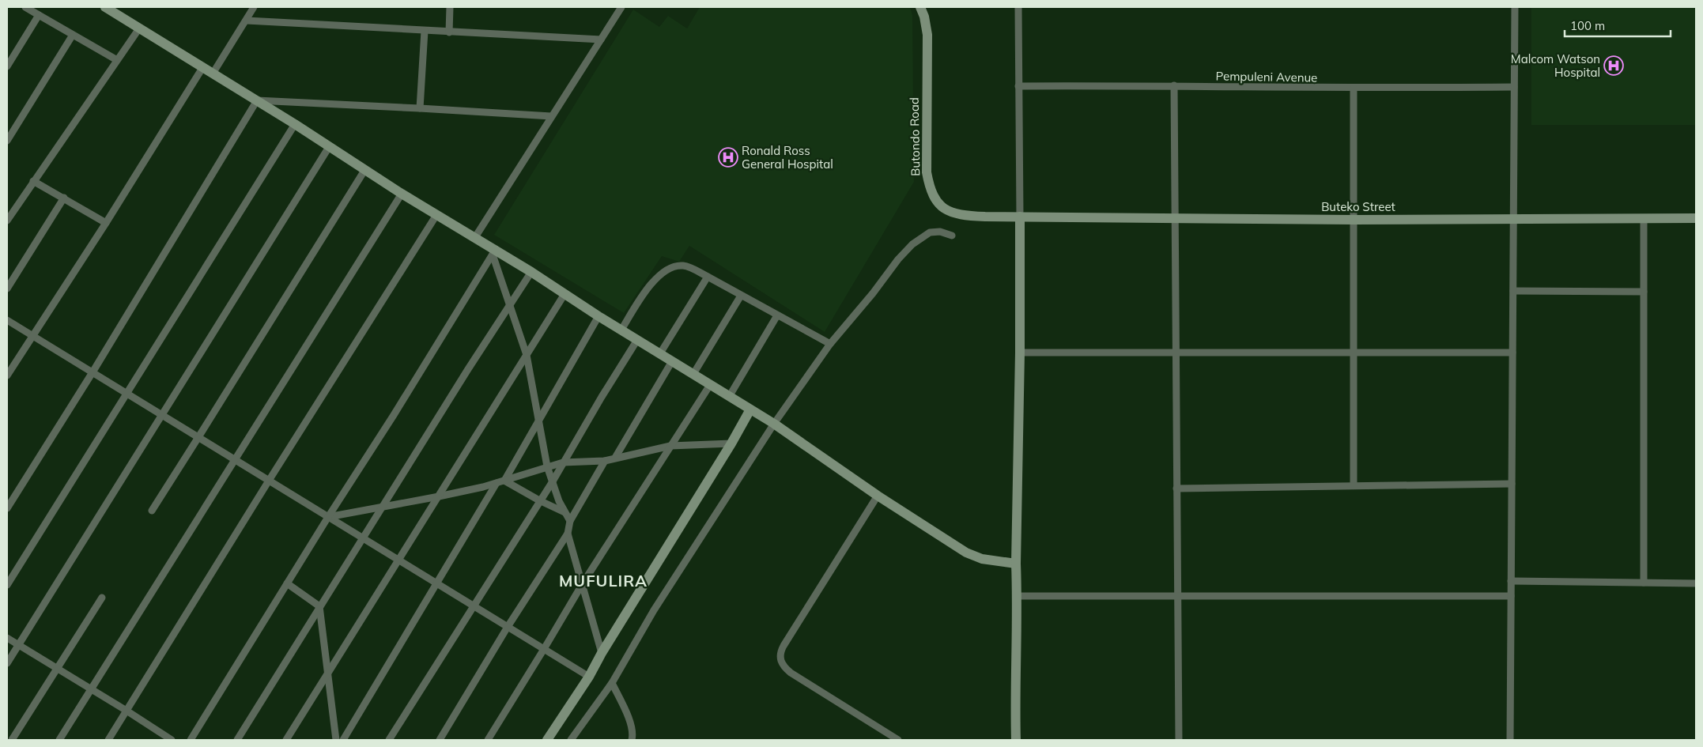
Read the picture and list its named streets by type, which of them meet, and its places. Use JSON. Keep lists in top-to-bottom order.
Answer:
{
  "streets": {
    "street": ["Pempuleni Avenue", "Butondo Road", "Buteko Street"]
  },
  "crossings": [
    ["Butondo Road", "Buteko Street"]
  ],
  "districts": ["MUFULIRA"],
  "places": {
    "hospital": ["Malcom Watson Hospital", "Ronald Ross General Hospital"]
  },
  "scale_bar": "100 m"
}
